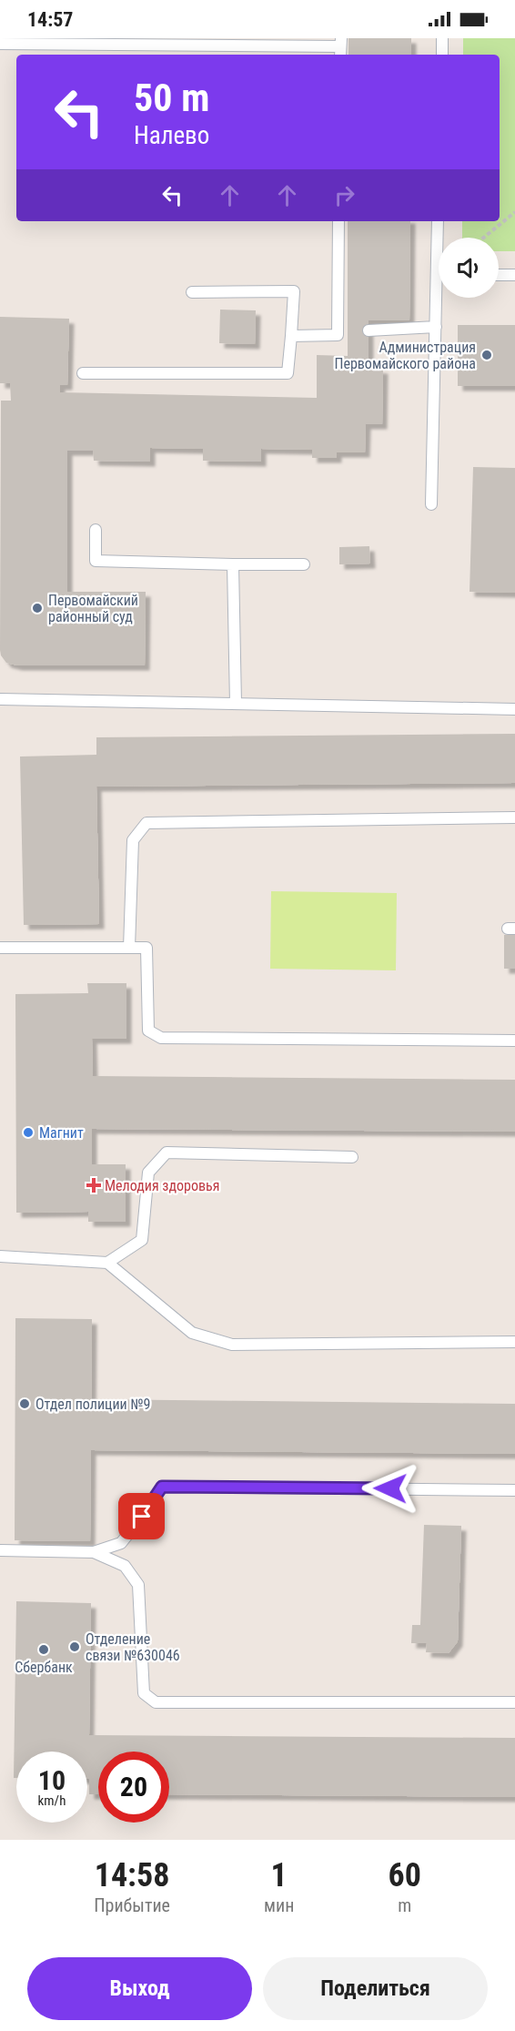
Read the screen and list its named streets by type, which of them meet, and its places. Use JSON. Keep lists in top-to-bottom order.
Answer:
{
  "places": {
    "other": [
      "Администрация Первомайского района",
      "Первомайский районный суд",
      "Магнит",
      "Отдел полиции №9",
      "Отделение связи №630046",
      "Сбербанк"
    ],
    "health": ["Мелодия здоровья"]
  },
  "page": {
    "status": "14:57",
    "turn": ["50 m", "Налево"],
    "speed": "10 km/h",
    "limit": "20",
    "eta": [
      "14:58",
      "Прибытие",
      "1",
      "мин",
      "60",
      "m"
    ],
    "buttons": ["Выход", "Поделиться"]
  }
}
